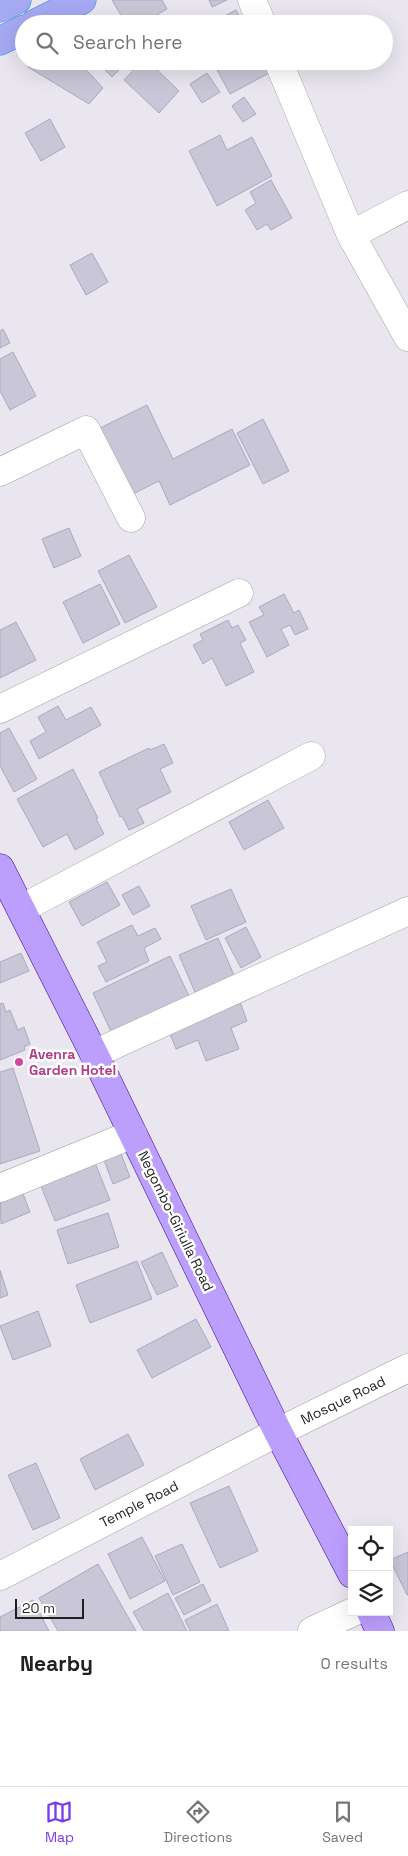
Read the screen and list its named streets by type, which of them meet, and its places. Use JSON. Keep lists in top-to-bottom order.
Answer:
{
  "streets": {
    "main road": ["Negombo-Giriulla Road"],
    "street": ["Mosque Road", "Temple Road"]
  },
  "crossings": [
    ["Negombo-Giriulla Road", "Mosque Road"],
    ["Negombo-Giriulla Road", "Temple Road"],
    ["Mosque Road", "Temple Road"]
  ],
  "places": ["Avenra Garden Hotel"],
  "scale_bar": "20 m",
  "page": {
    "search": "Search here",
    "scale": "20 m",
    "heading": ["Nearby", "0 results"],
    "nav": ["Map", "Directions", "Saved"]
  }
}
